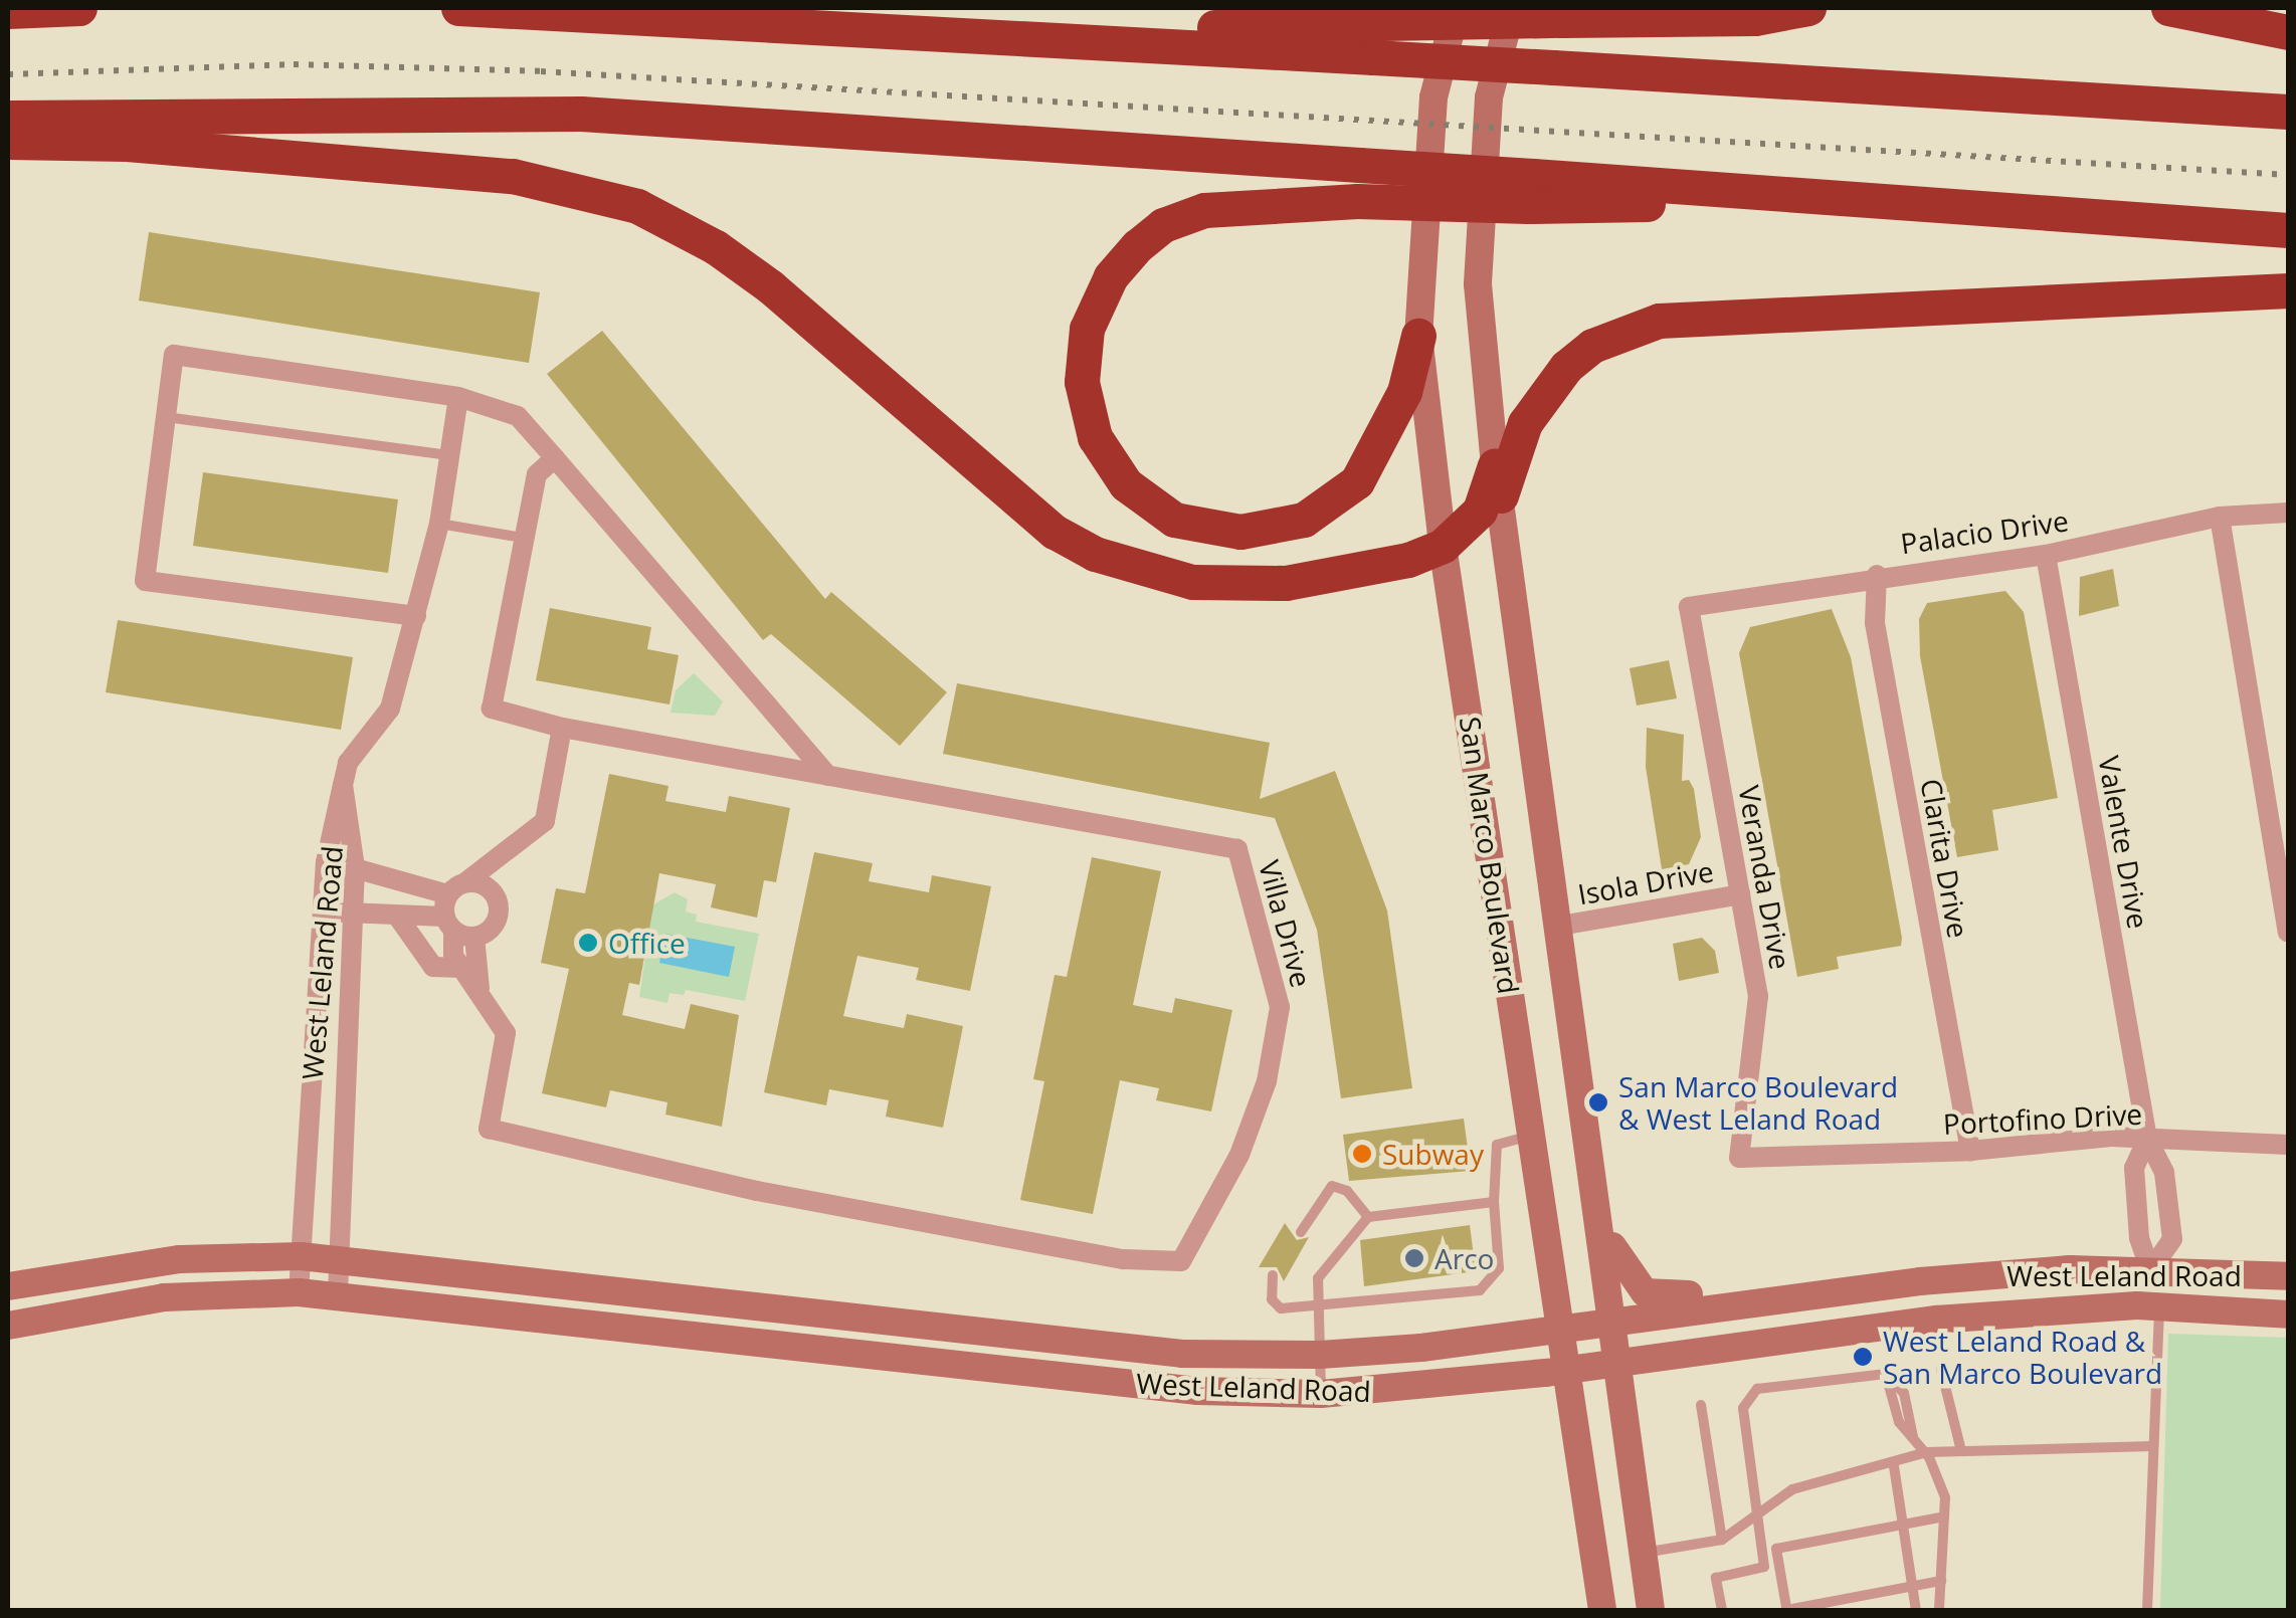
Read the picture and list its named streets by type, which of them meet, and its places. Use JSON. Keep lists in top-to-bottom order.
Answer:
{
  "streets": {
    "main road": ["San Marco Boulevard", "West Leland Road"],
    "street": [
      "Palacio Drive",
      "Valente Drive",
      "Clarita Drive",
      "Veranda Drive",
      "Isola Drive",
      "Villa Drive",
      "Portofino Drive"
    ]
  },
  "crossings": [
    ["Palacio Drive", "Valente Drive"],
    ["Palacio Drive", "Clarita Drive"],
    ["Palacio Drive", "Veranda Drive"],
    ["Valente Drive", "West Leland Road"],
    ["Valente Drive", "Portofino Drive"],
    ["San Marco Boulevard", "West Leland Road"],
    ["Clarita Drive", "Portofino Drive"],
    ["Veranda Drive", "Isola Drive"],
    ["Veranda Drive", "Portofino Drive"]
  ],
  "places": [
    "Office",
    "San Marco Boulevard & West Leland Road",
    "Subway",
    "Arco",
    "West Leland Road & San Marco Boulevard"
  ]
}
